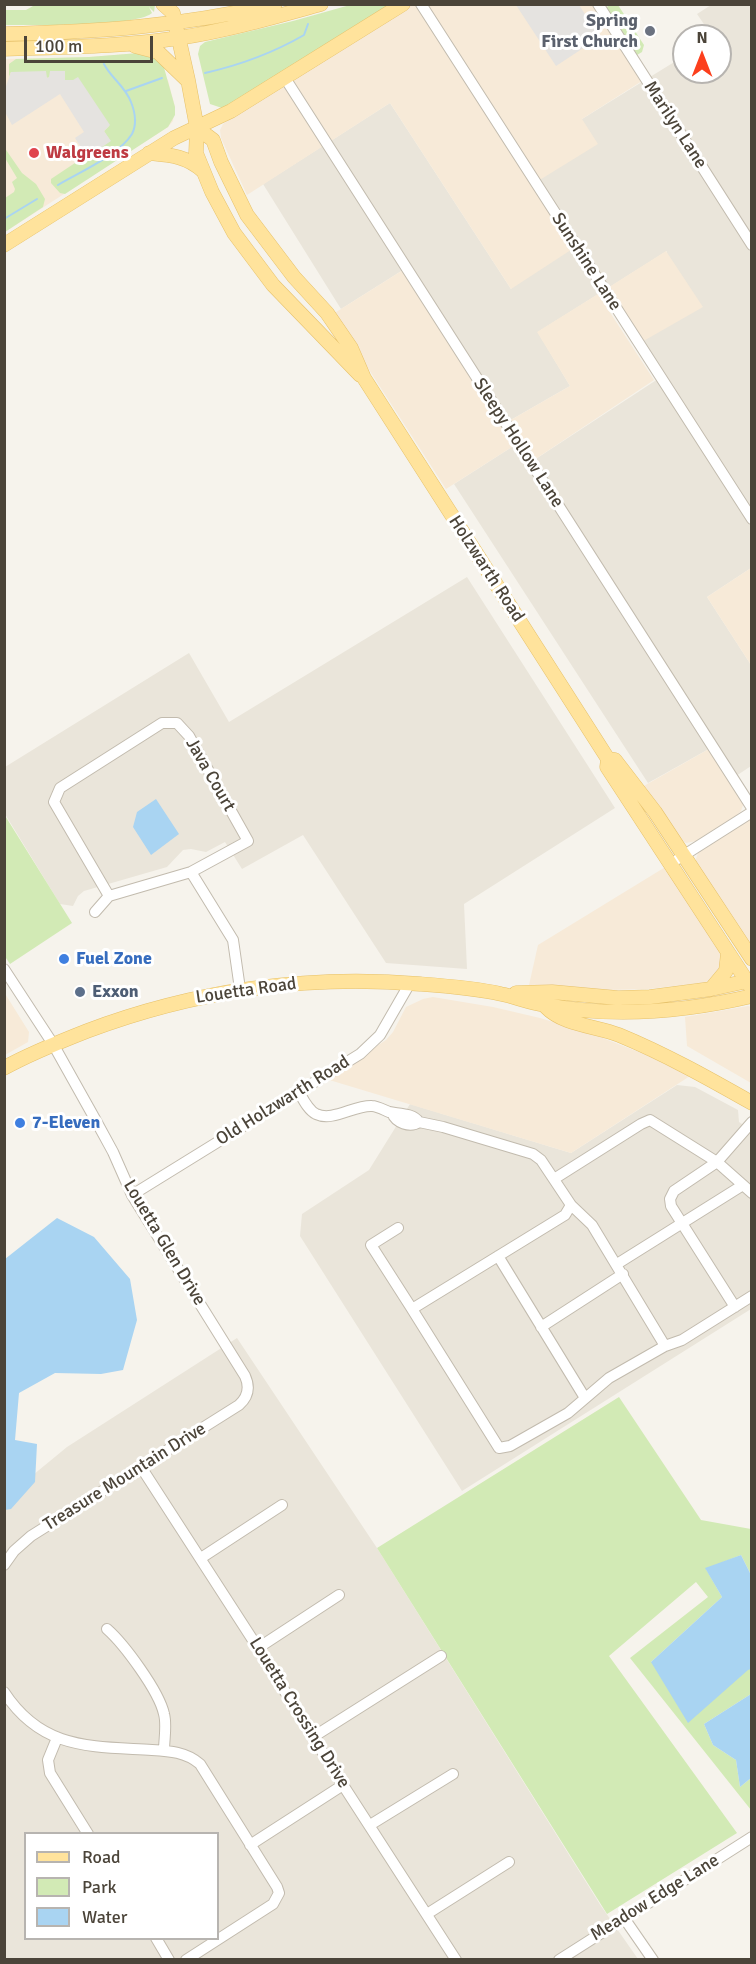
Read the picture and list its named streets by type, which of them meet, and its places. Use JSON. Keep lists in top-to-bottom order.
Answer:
{
  "streets": {
    "main road": ["Holzwarth Road", "Louetta Road"],
    "street": [
      "Marilyn Lane",
      "Sunshine Lane",
      "Sleepy Hollow Lane",
      "Java Court",
      "Old Holzwarth Road",
      "Louetta Glen Drive",
      "Treasure Mountain Drive",
      "Louetta Crossing Drive",
      "Meadow Edge Lane"
    ]
  },
  "crossings": [
    ["Holzwarth Road", "Louetta Road"],
    ["Louetta Road", "Old Holzwarth Road"],
    ["Louetta Road", "Louetta Glen Drive"],
    ["Old Holzwarth Road", "Louetta Glen Drive"],
    ["Louetta Glen Drive", "Treasure Mountain Drive"],
    ["Treasure Mountain Drive", "Louetta Crossing Drive"]
  ],
  "places": [
    "Spring First Church",
    "Walgreens",
    "Fuel Zone",
    "Exxon",
    "7-Eleven"
  ],
  "legend": ["Road", "Park", "Water"],
  "scale_bar": "100 m",
  "north": "top"
}
